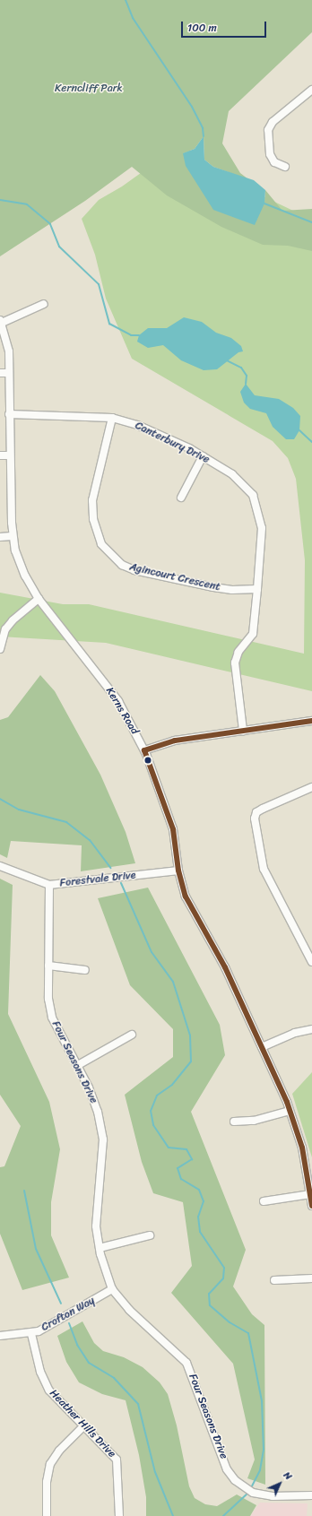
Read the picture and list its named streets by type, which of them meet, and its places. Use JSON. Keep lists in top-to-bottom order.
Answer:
{
  "streets": {
    "street": [
      "Canterbury Drive",
      "Agincourt Crescent",
      "Kerns Road",
      "Forestvale Drive",
      "Four Seasons Drive",
      "Crofton Way",
      "Heather Hills Drive"
    ]
  },
  "crossings": [
    ["Canterbury Drive", "Agincourt Crescent"],
    ["Canterbury Drive", "Kerns Road"],
    ["Kerns Road", "Forestvale Drive"],
    ["Forestvale Drive", "Four Seasons Drive"],
    ["Four Seasons Drive", "Crofton Way"],
    ["Crofton Way", "Heather Hills Drive"]
  ],
  "parks": ["Kerncliff Park"],
  "scale_bar": "100 m",
  "north": "top right"
}
